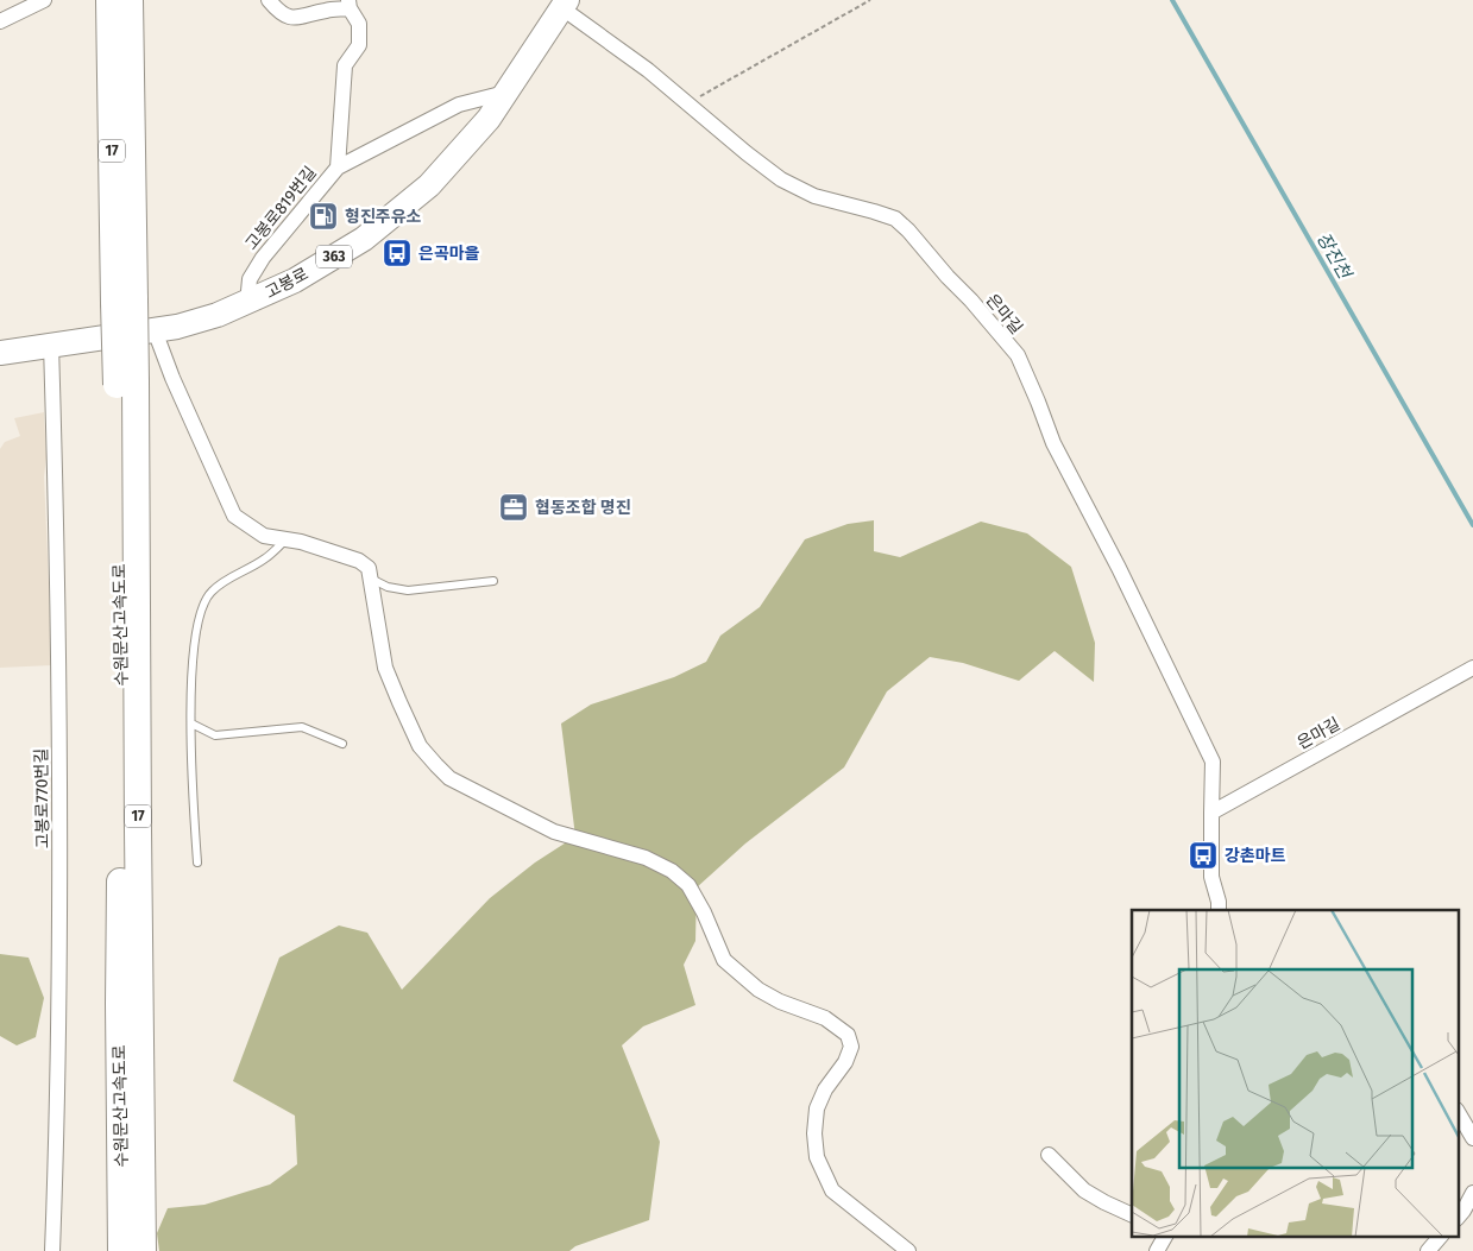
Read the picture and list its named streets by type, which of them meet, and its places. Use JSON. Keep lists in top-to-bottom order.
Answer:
{
  "streets": {
    "highway": ["17", "수원문산고속도로"],
    "main road": ["363", "고봉로"],
    "street": ["고봉로819번길", "은마길", "고봉로770번길"]
  },
  "crossings": [
    ["고봉로819번길", "고봉로"],
    ["고봉로", "은마길"],
    ["고봉로", "고봉로770번길"]
  ],
  "water": ["장진천"],
  "places": {
    "fuel station": ["형진주유소"],
    "bus stop": ["은곡마을", "강촌마트"],
    "office": ["협동조합 명진"]
  }
}
